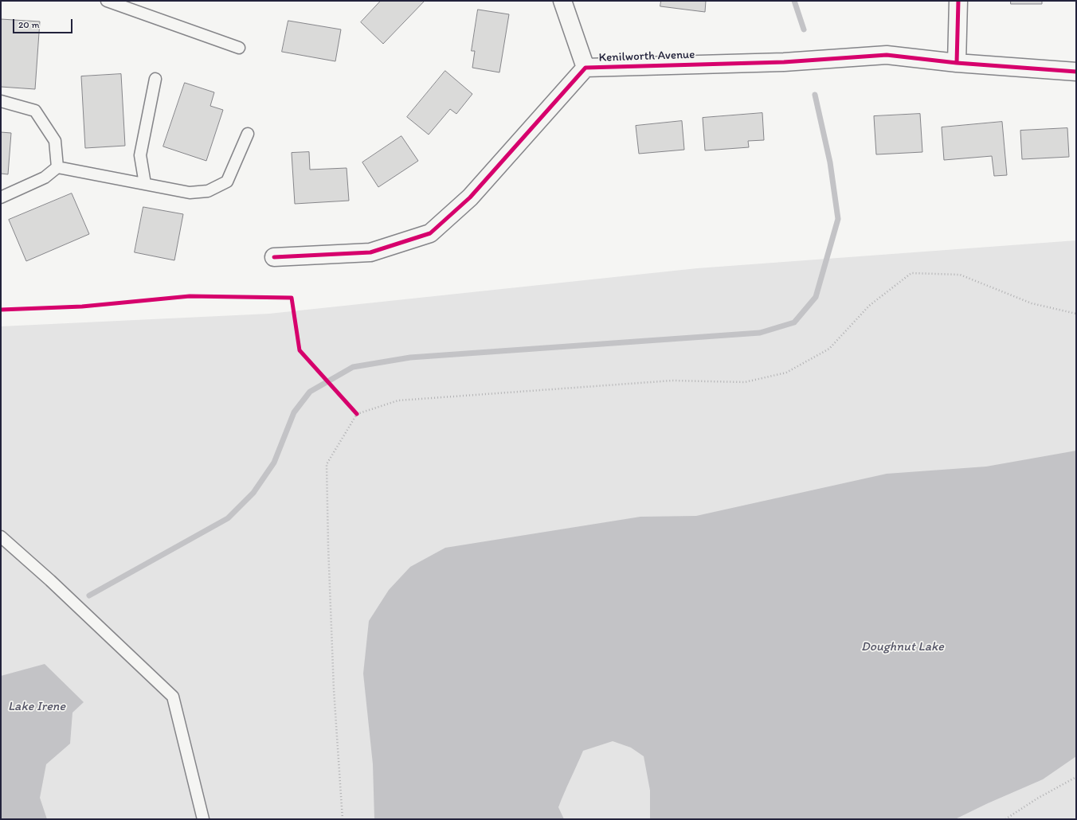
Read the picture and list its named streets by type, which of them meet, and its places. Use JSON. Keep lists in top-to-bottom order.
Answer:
{
  "streets": {
    "street": ["Kenilworth Avenue"]
  },
  "water": ["Doughnut Lake", "Lake Irene"],
  "scale_bar": "20 m"
}
